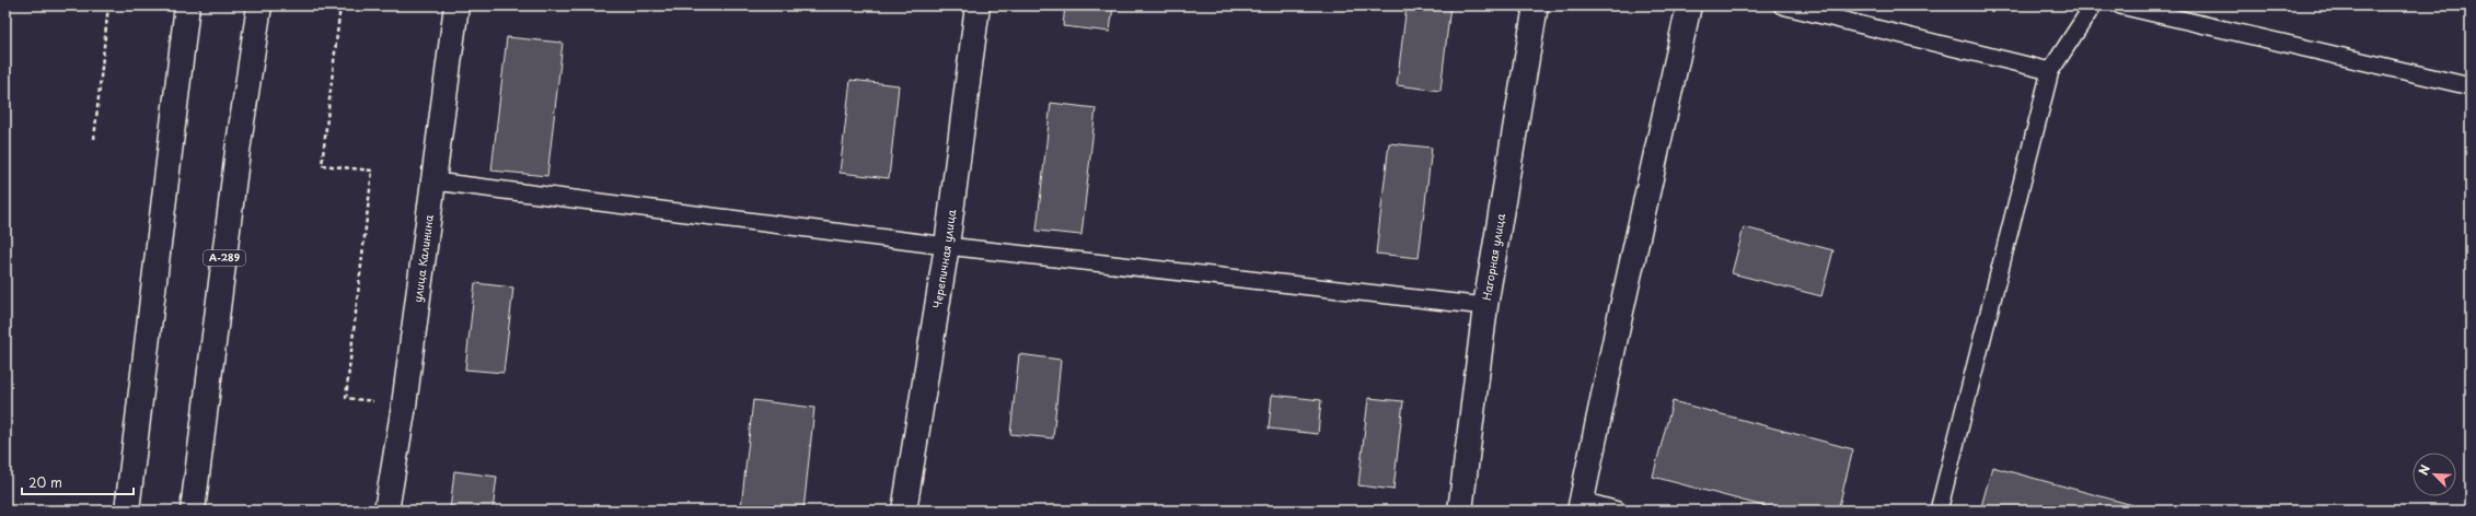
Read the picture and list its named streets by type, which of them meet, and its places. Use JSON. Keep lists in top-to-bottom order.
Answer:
{
  "streets": {
    "main road": [
      "Нагорная улица",
      "А-289",
      "улица Калинина",
      "Черепичная улица"
    ]
  },
  "scale_bar": "20 m",
  "north": "top left"
}
